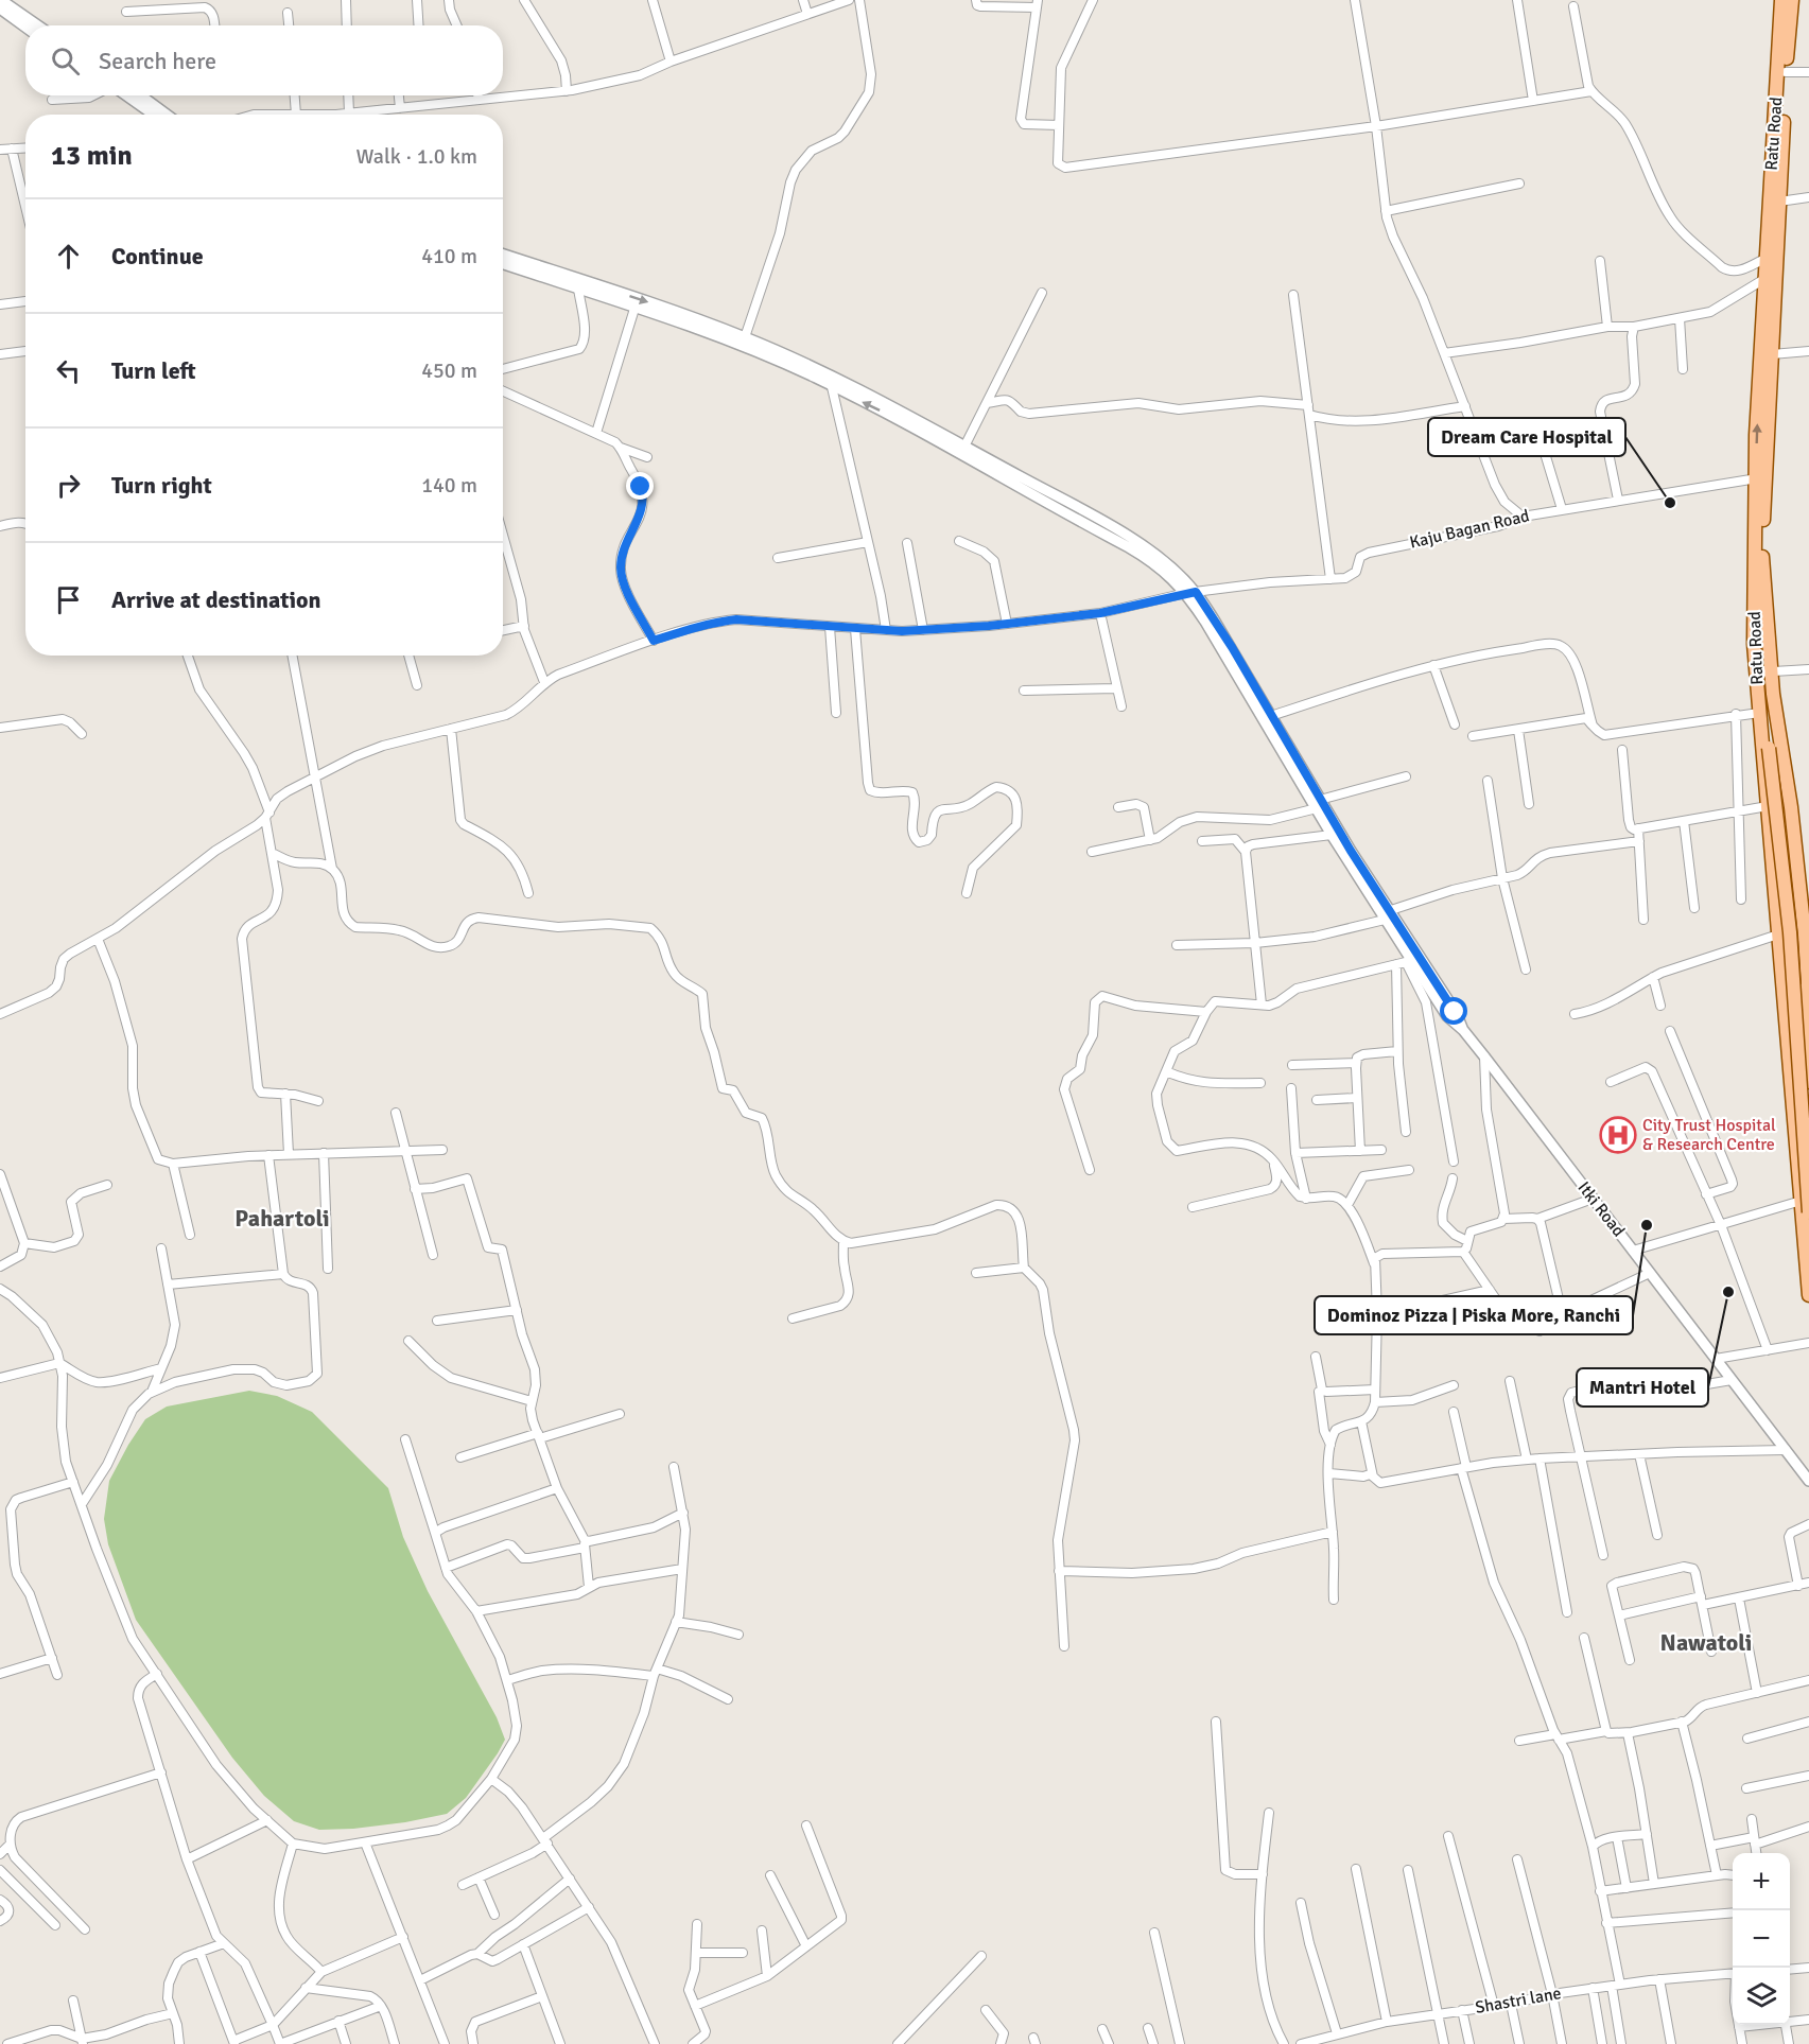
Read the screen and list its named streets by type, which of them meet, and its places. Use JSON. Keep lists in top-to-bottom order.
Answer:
{
  "streets": {
    "main road": ["Ratu Road"],
    "street": ["Kaju Bagan Road", "Itki Road", "Shastri lane"]
  },
  "crossings": [
    ["Ratu Road", "Kaju Bagan Road"]
  ],
  "districts": ["Pahartoli", "Nawatoli"],
  "places": {
    "other": ["Dream Care Hospital", "Dominoz Pizza | Piska More, Ranchi", "Mantri Hotel"],
    "hospital": ["City Trust Hospital & Research Centre"]
  },
  "page": {
    "search": "Search here",
    "heading": ["13 min", "Walk · 1.0 km"],
    "list": [
      ["Continue", "410 m"],
      ["Turn left", "450 m"],
      ["Turn right", "140 m"],
      "Arrive at destination"
    ],
    "map_buttons": ["+", "−"]
  }
}
